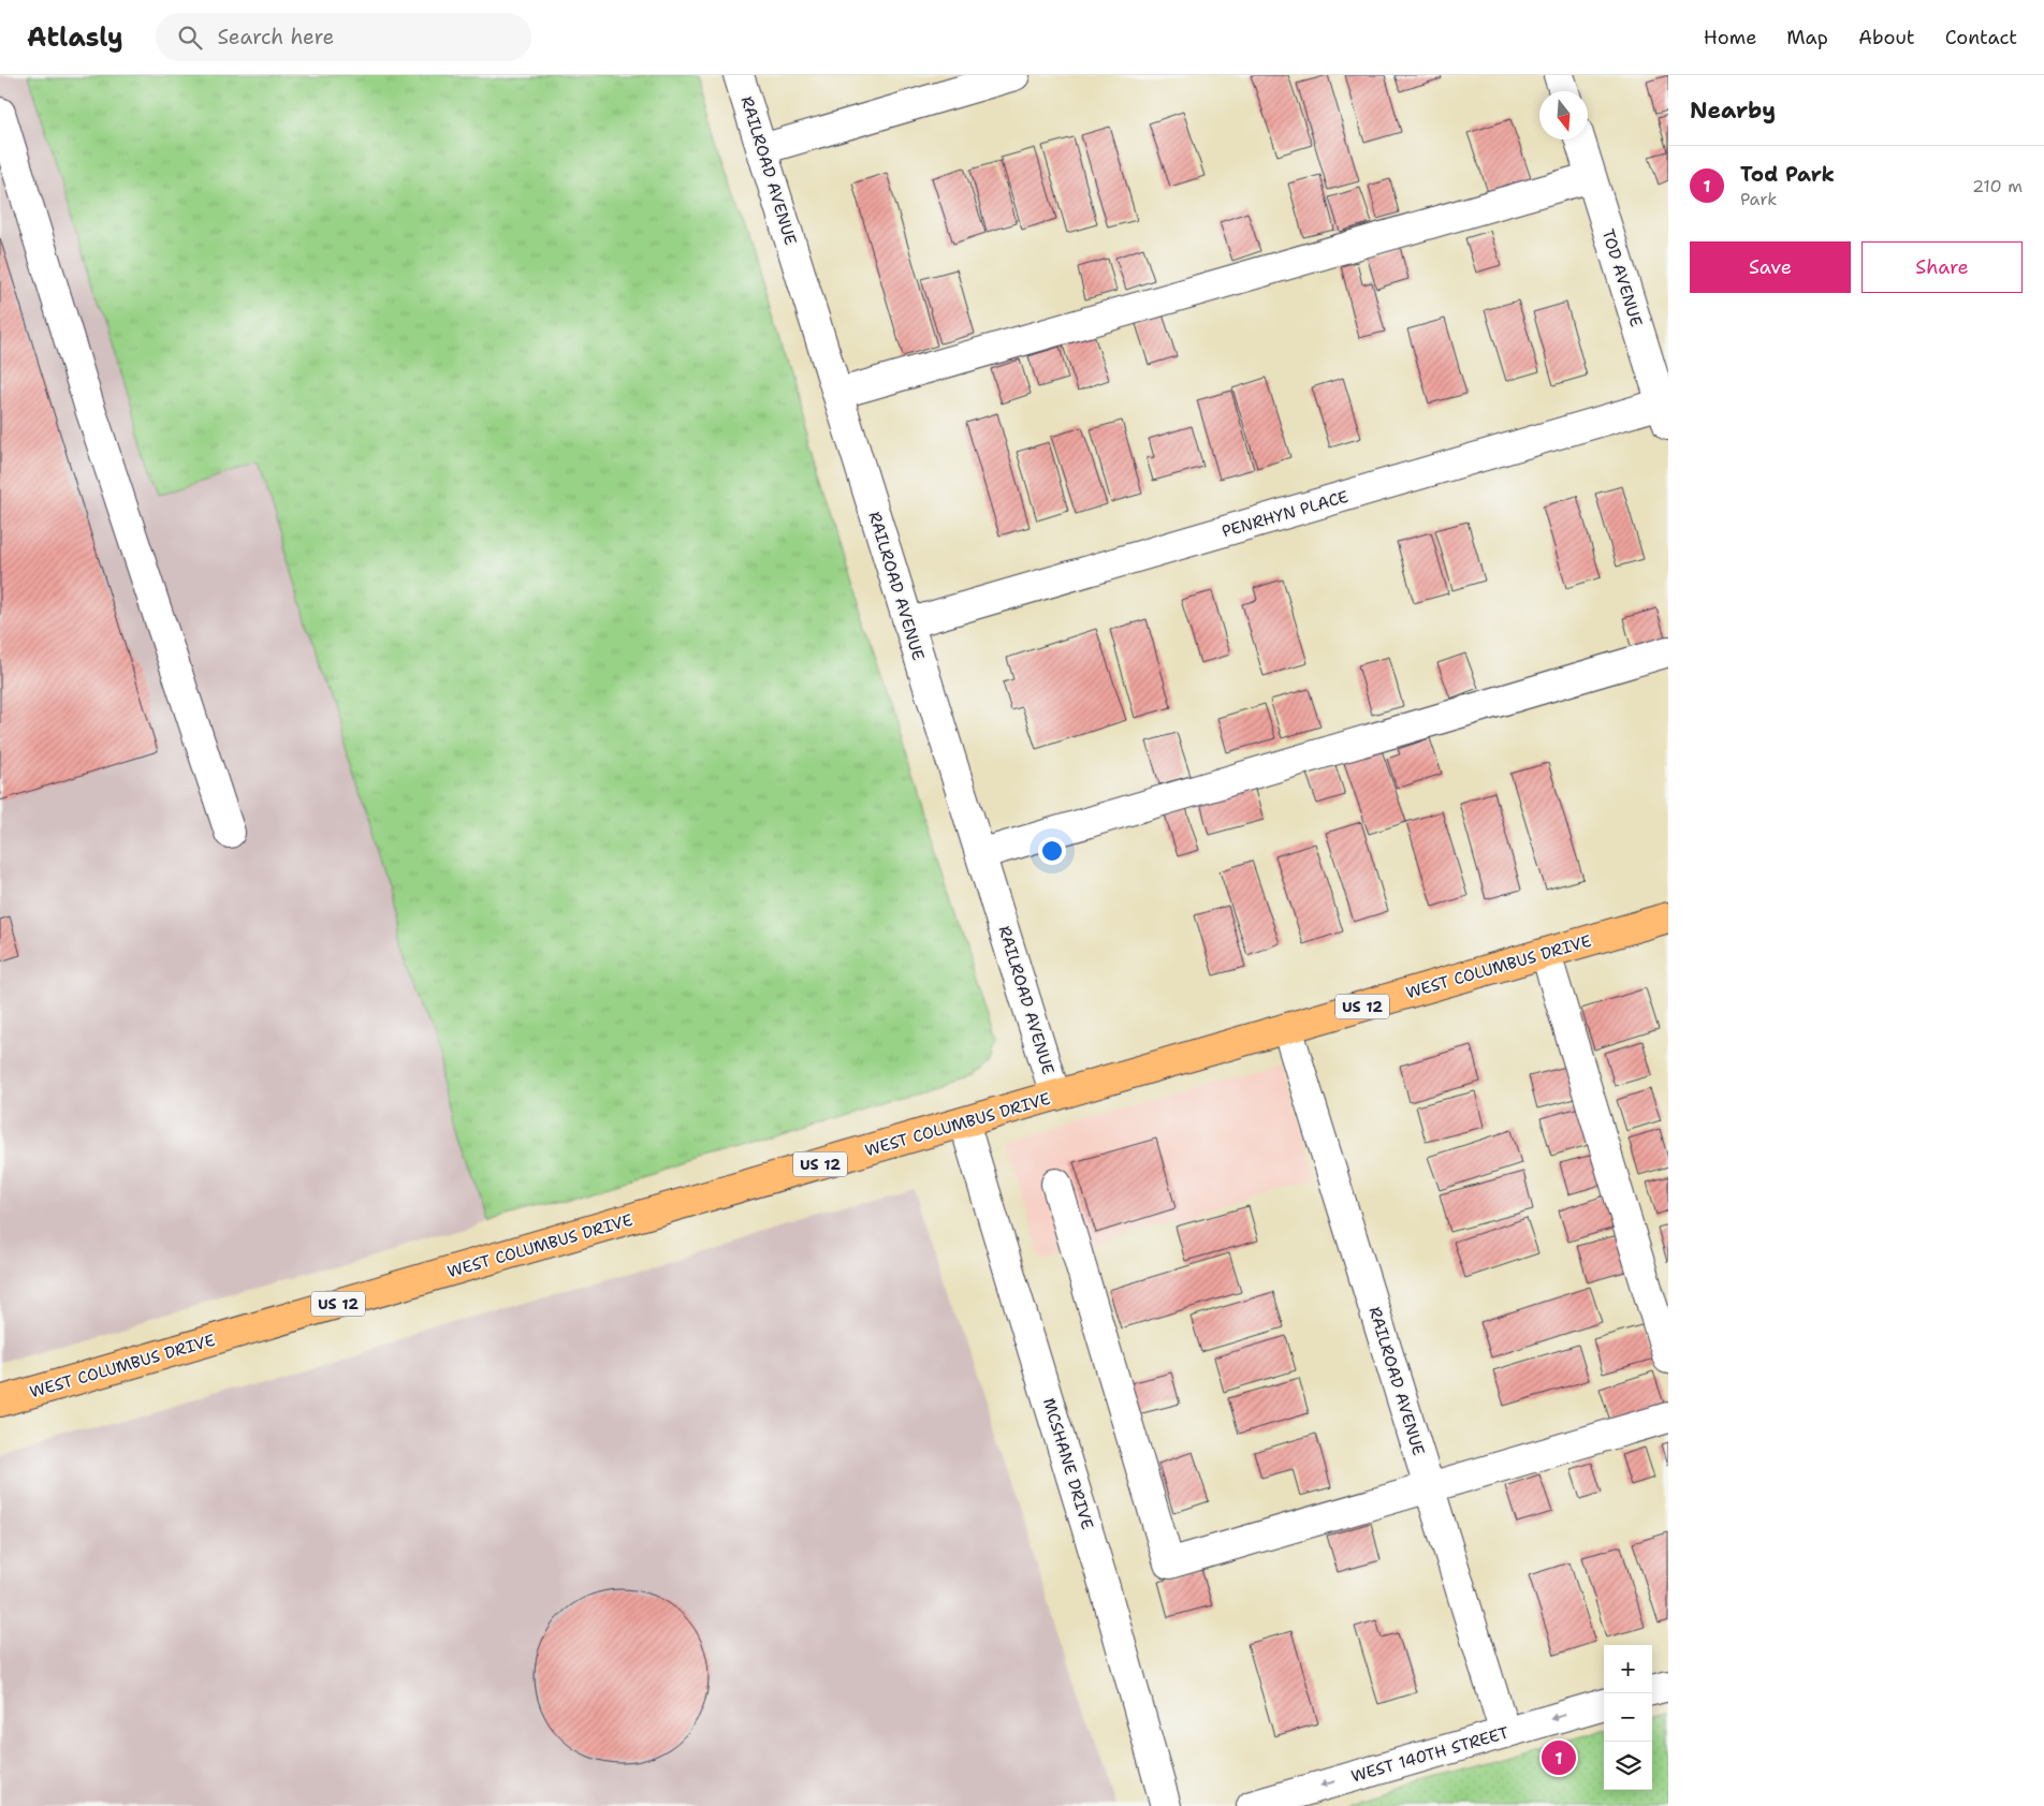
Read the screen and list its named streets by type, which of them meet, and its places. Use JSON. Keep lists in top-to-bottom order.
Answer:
{
  "streets": {
    "main road": ["WEST COLUMBUS DRIVE", "US 12"],
    "street": [
      "RAILROAD AVENUE",
      "TOD AVENUE",
      "PENRHYN PLACE",
      "MCSHANE DRIVE",
      "WEST 140TH STREET"
    ]
  },
  "crossings": [
    ["RAILROAD AVENUE", "PENRHYN PLACE"],
    ["RAILROAD AVENUE", "WEST COLUMBUS DRIVE"],
    ["RAILROAD AVENUE", "WEST 140TH STREET"],
    ["TOD AVENUE", "PENRHYN PLACE"],
    ["WEST COLUMBUS DRIVE", "MCSHANE DRIVE"]
  ],
  "one_way": ["WEST 140TH STREET"],
  "north": "bottom",
  "page": {
    "header": "Atlasly",
    "search": "Search here",
    "nav": [
      "Home",
      "Map",
      "About",
      "Contact"
    ],
    "heading": "Nearby",
    "list": [
      {
        "mark": "1",
        "name": "Tod Park",
        "note": "Park",
        "value": "210 m"
      }
    ],
    "buttons": ["Save", "Share"],
    "map_buttons": ["+", "−"],
    "pins": "1"
  }
}
